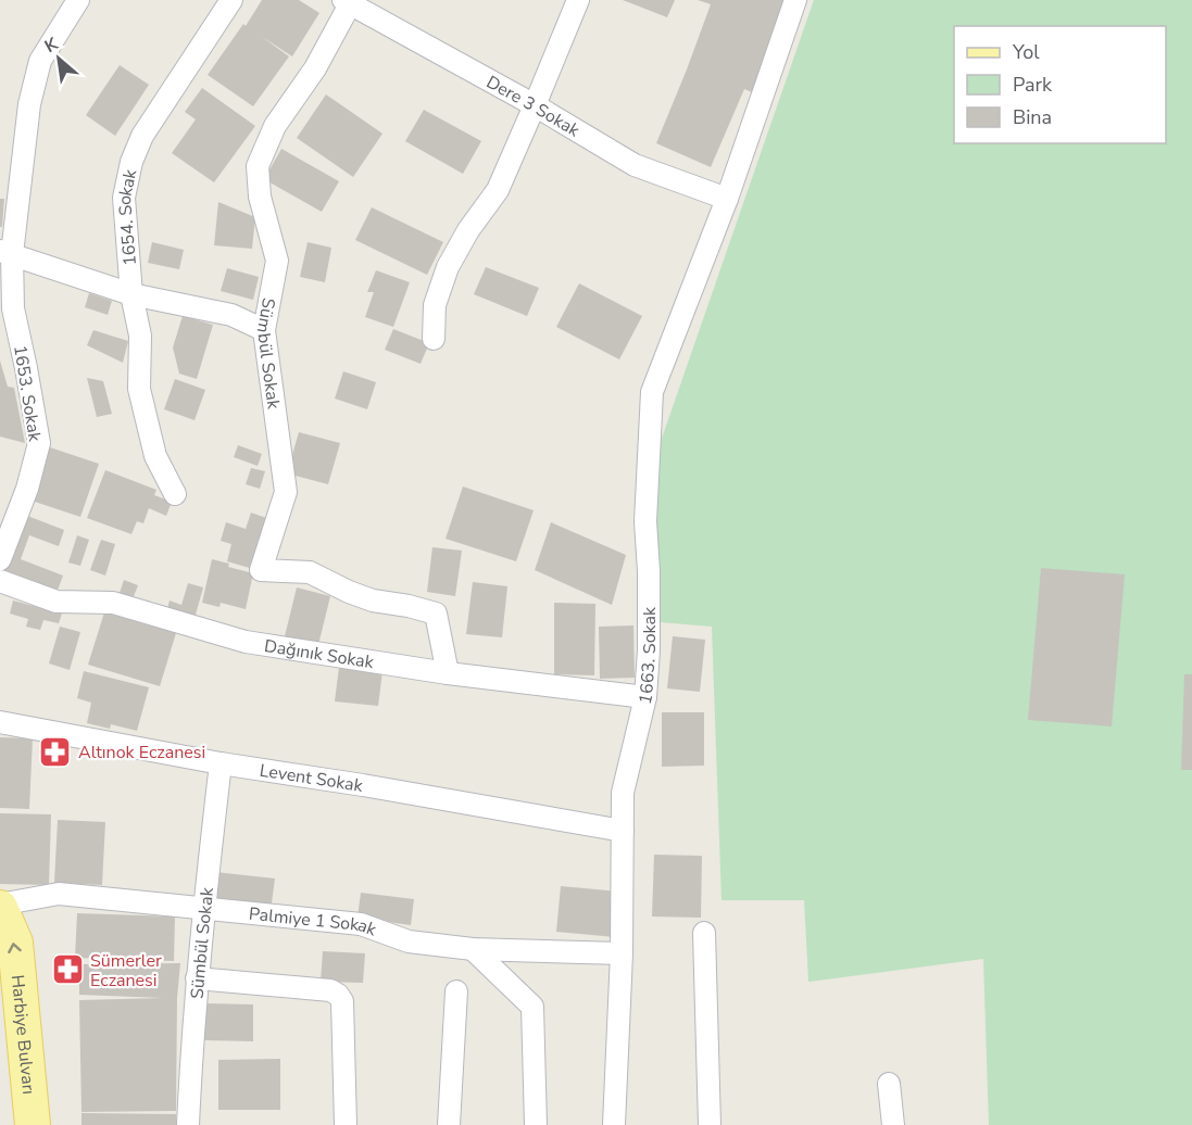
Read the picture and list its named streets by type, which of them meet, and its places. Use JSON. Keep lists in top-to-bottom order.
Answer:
{
  "streets": {
    "main road": ["Harbiye Bulvarı"],
    "street": [
      "Dere 3 Sokak",
      "1654. Sokak",
      "Sümbül Sokak",
      "1653. Sokak",
      "Dağınık Sokak",
      "1663. Sokak",
      "Levent Sokak",
      "Palmiye 1 Sokak"
    ]
  },
  "crossings": [
    ["Dere 3 Sokak", "Sümbül Sokak"],
    ["Dere 3 Sokak", "1663. Sokak"],
    ["Sümbül Sokak", "Dağınık Sokak"],
    ["Sümbül Sokak", "Levent Sokak"],
    ["Sümbül Sokak", "Palmiye 1 Sokak"],
    ["Dağınık Sokak", "1663. Sokak"],
    ["1663. Sokak", "Levent Sokak"],
    ["1663. Sokak", "Palmiye 1 Sokak"],
    ["Palmiye 1 Sokak", "Harbiye Bulvarı"]
  ],
  "one_way": ["Harbiye Bulvarı"],
  "places": {
    "pharmacy": ["Altınok Eczanesi", "Sümerler Eczanesi"]
  },
  "legend": ["Yol", "Park", "Bina"],
  "north": "top left"
}
